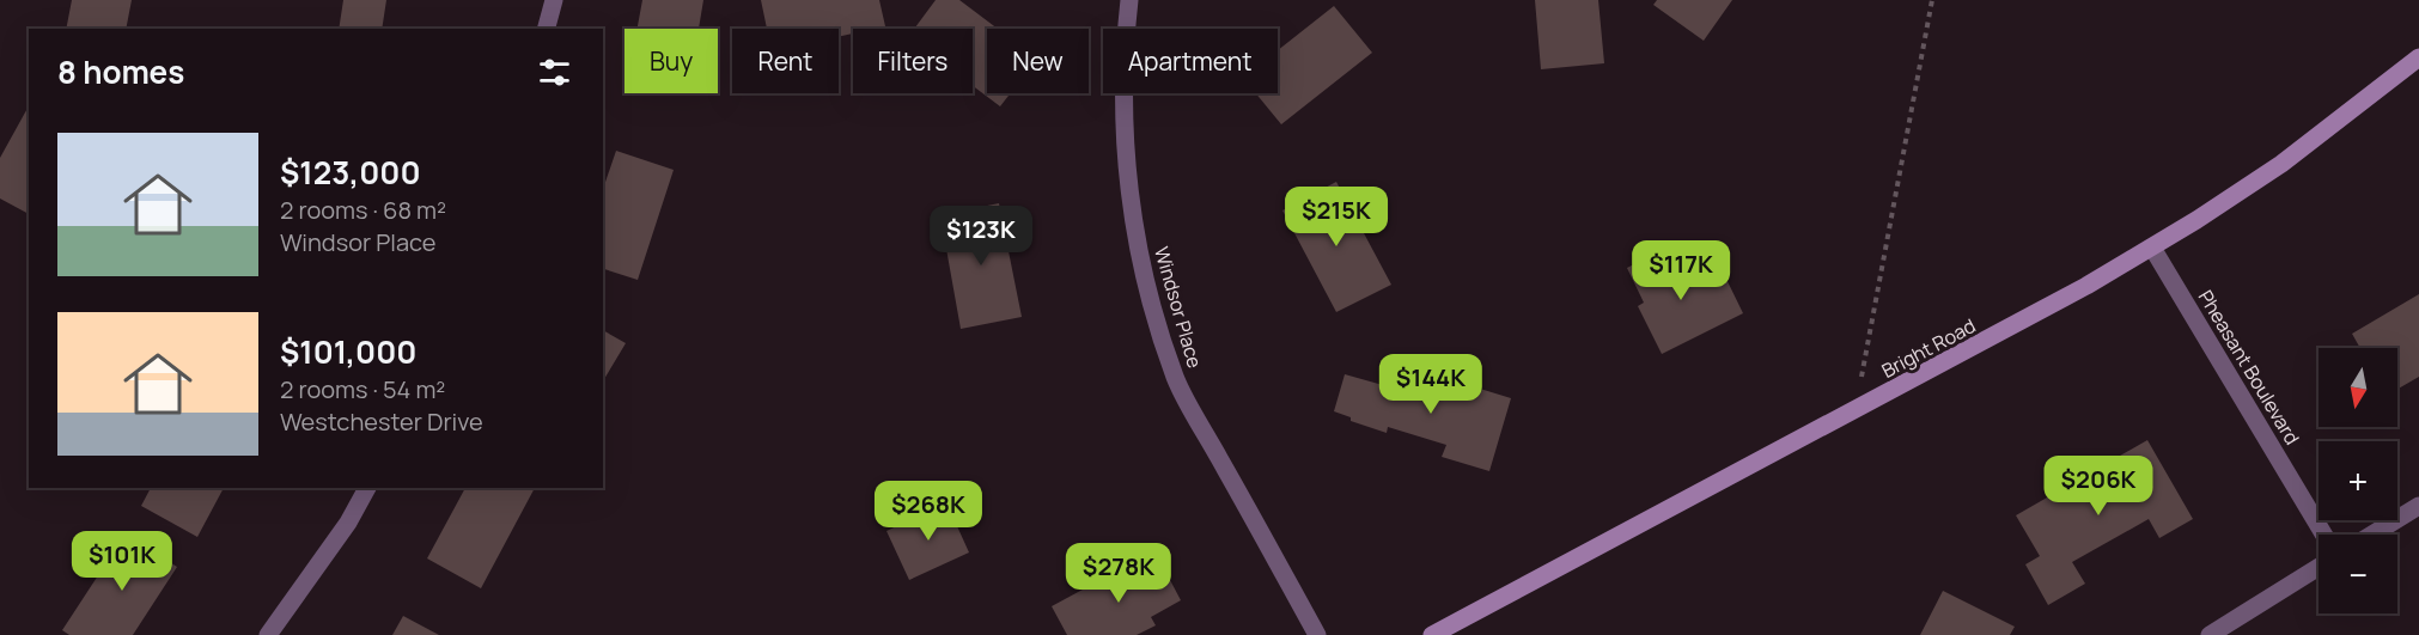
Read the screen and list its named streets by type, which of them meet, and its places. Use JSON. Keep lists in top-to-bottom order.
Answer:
{
  "streets": {
    "main road": ["Bright Road"],
    "street": ["Windsor Place", "Pheasant Boulevard"]
  },
  "crossings": [
    ["Bright Road", "Pheasant Boulevard"]
  ],
  "north": "bottom",
  "page": {
    "chip": [
      "Buy",
      "Rent",
      "Filters",
      "New",
      "Apartment"
    ],
    "heading": "8 homes",
    "list": [
      {
        "name": "$123,000",
        "note": "2 rooms · 68 m² · Windsor Place"
      },
      {
        "name": "$101,000",
        "note": "2 rooms · 54 m² · Westchester Drive"
      }
    ],
    "price": [
      "$215K",
      "$123K",
      "$117K",
      "$144K",
      "$206K",
      "$268K",
      "$101K",
      "$278K"
    ],
    "map_buttons": ["+", "−"]
  }
}
